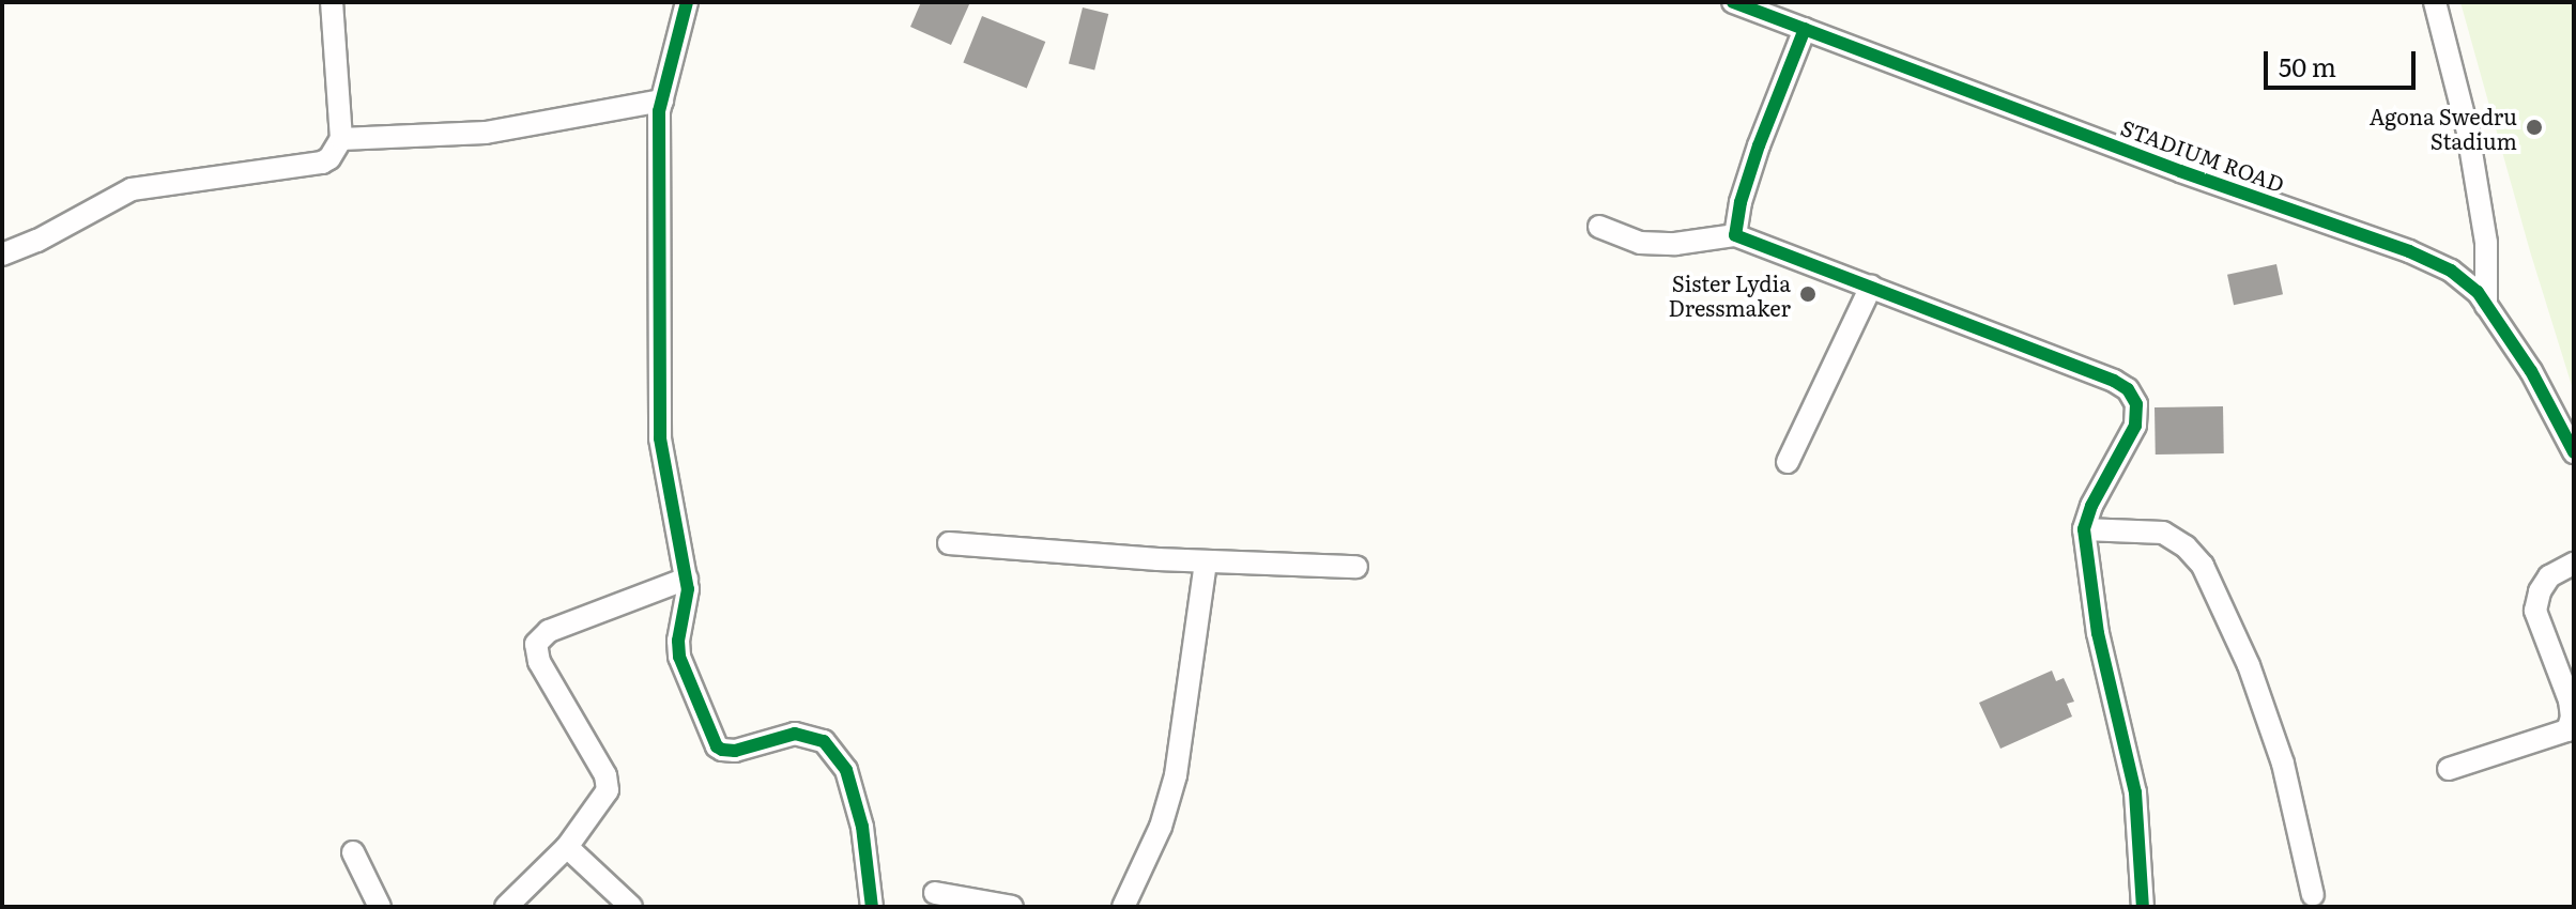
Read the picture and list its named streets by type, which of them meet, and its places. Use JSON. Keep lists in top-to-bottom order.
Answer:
{
  "streets": {
    "street": ["STADIUM ROAD"]
  },
  "places": ["Agona Swedru Stadium", "Sister Lydia Dressmaker"],
  "scale_bar": "50 m"
}
